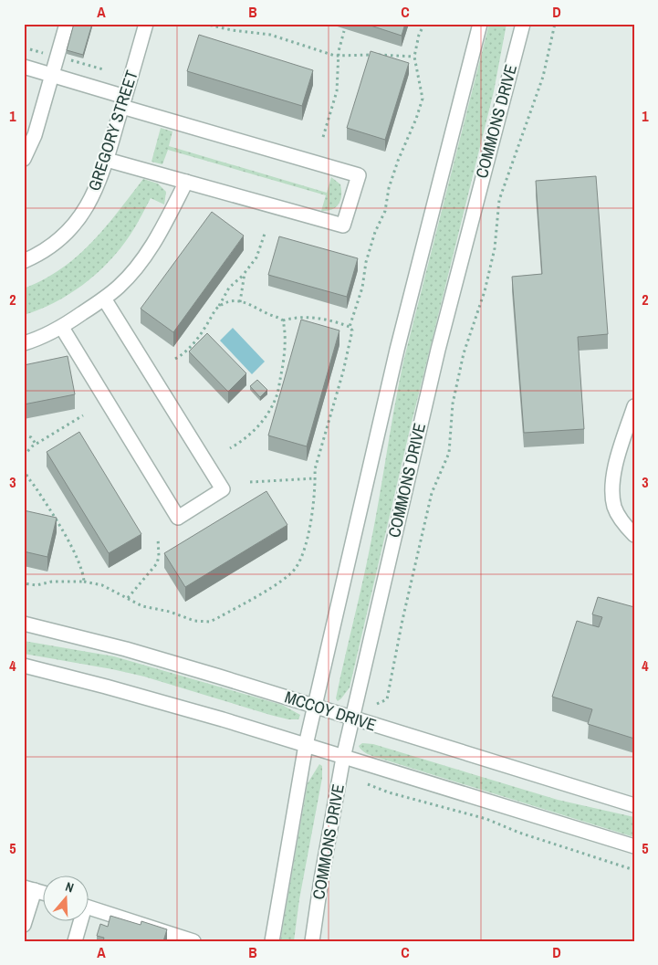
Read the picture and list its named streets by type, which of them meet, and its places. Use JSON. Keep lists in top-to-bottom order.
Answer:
{
  "streets": {
    "street": ["COMMONS DRIVE", "GREGORY STREET", "MCCOY DRIVE"]
  },
  "crossings": [
    ["COMMONS DRIVE", "MCCOY DRIVE"]
  ],
  "north": "top",
  "grid": {
    "columns": [
      "A",
      "B",
      "C",
      "D"
    ],
    "rows": [
      "1",
      "2",
      "3",
      "4",
      "5"
    ]
  }
}
